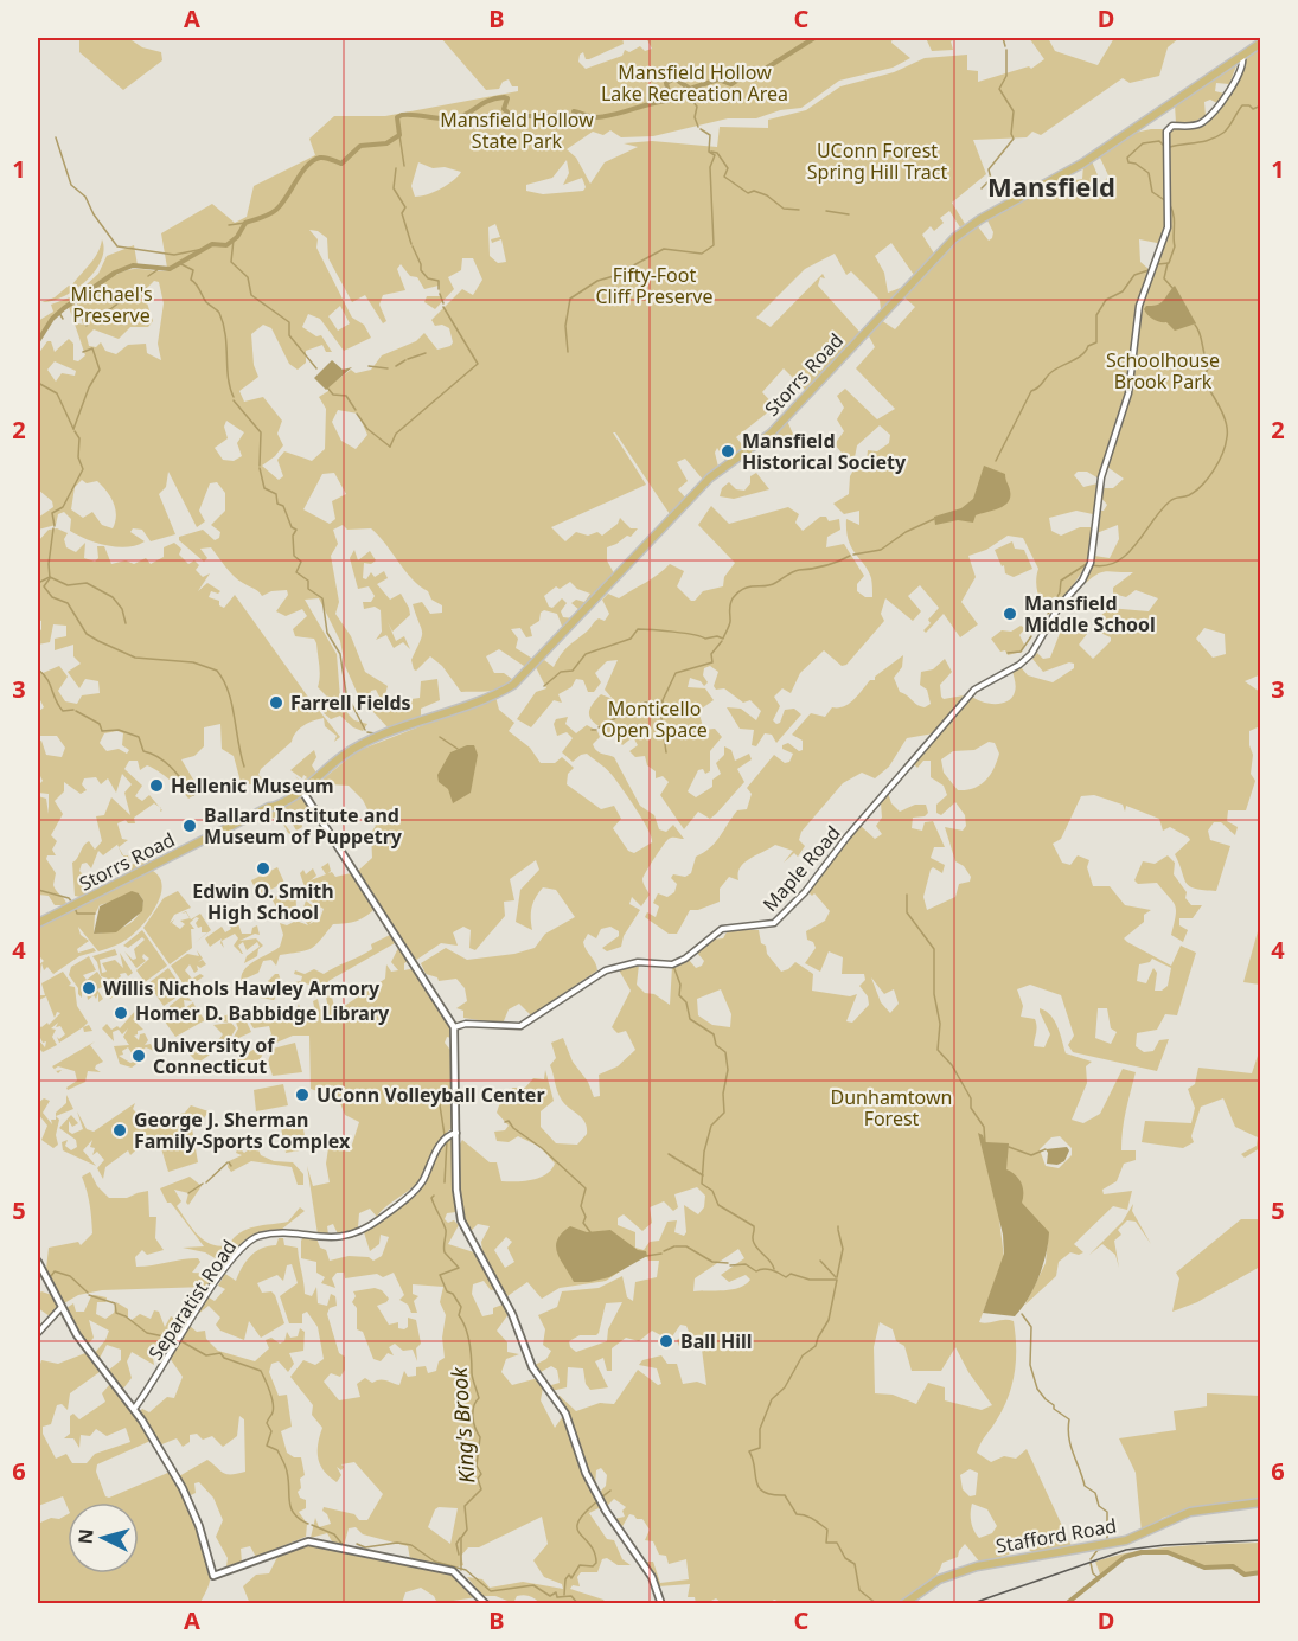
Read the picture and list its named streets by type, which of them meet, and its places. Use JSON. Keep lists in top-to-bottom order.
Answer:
{
  "streets": {
    "main road": ["Storrs Road", "Stafford Road"],
    "street": ["Maple Road", "Separatist Road"]
  },
  "crossings": [
    ["Storrs Road", "Maple Road"]
  ],
  "districts": ["Mansfield"],
  "water": ["King's Brook"],
  "parks": [
    "Mansfield Hollow Lake Recreation Area",
    "Mansfield Hollow State Park",
    "UConn Forest Spring Hill Tract",
    "Fifty-Foot Cliff Preserve",
    "Michael's Preserve",
    "Schoolhouse Brook Park",
    "Monticello Open Space",
    "Dunhamtown Forest"
  ],
  "places": [
    "Mansfield Historical Society",
    "Mansfield Middle School",
    "Farrell Fields",
    "Hellenic Museum",
    "Ballard Institute and Museum of Puppetry",
    "Edwin O. Smith High School",
    "Willis Nichols Hawley Armory",
    "Homer D. Babbidge Library",
    "University of Connecticut",
    "UConn Volleyball Center",
    "George J. Sherman Family-Sports Complex",
    "Ball Hill"
  ],
  "north": "left",
  "grid": {
    "columns": [
      "A",
      "B",
      "C",
      "D"
    ],
    "rows": [
      "1",
      "2",
      "3",
      "4",
      "5",
      "6"
    ]
  }
}
